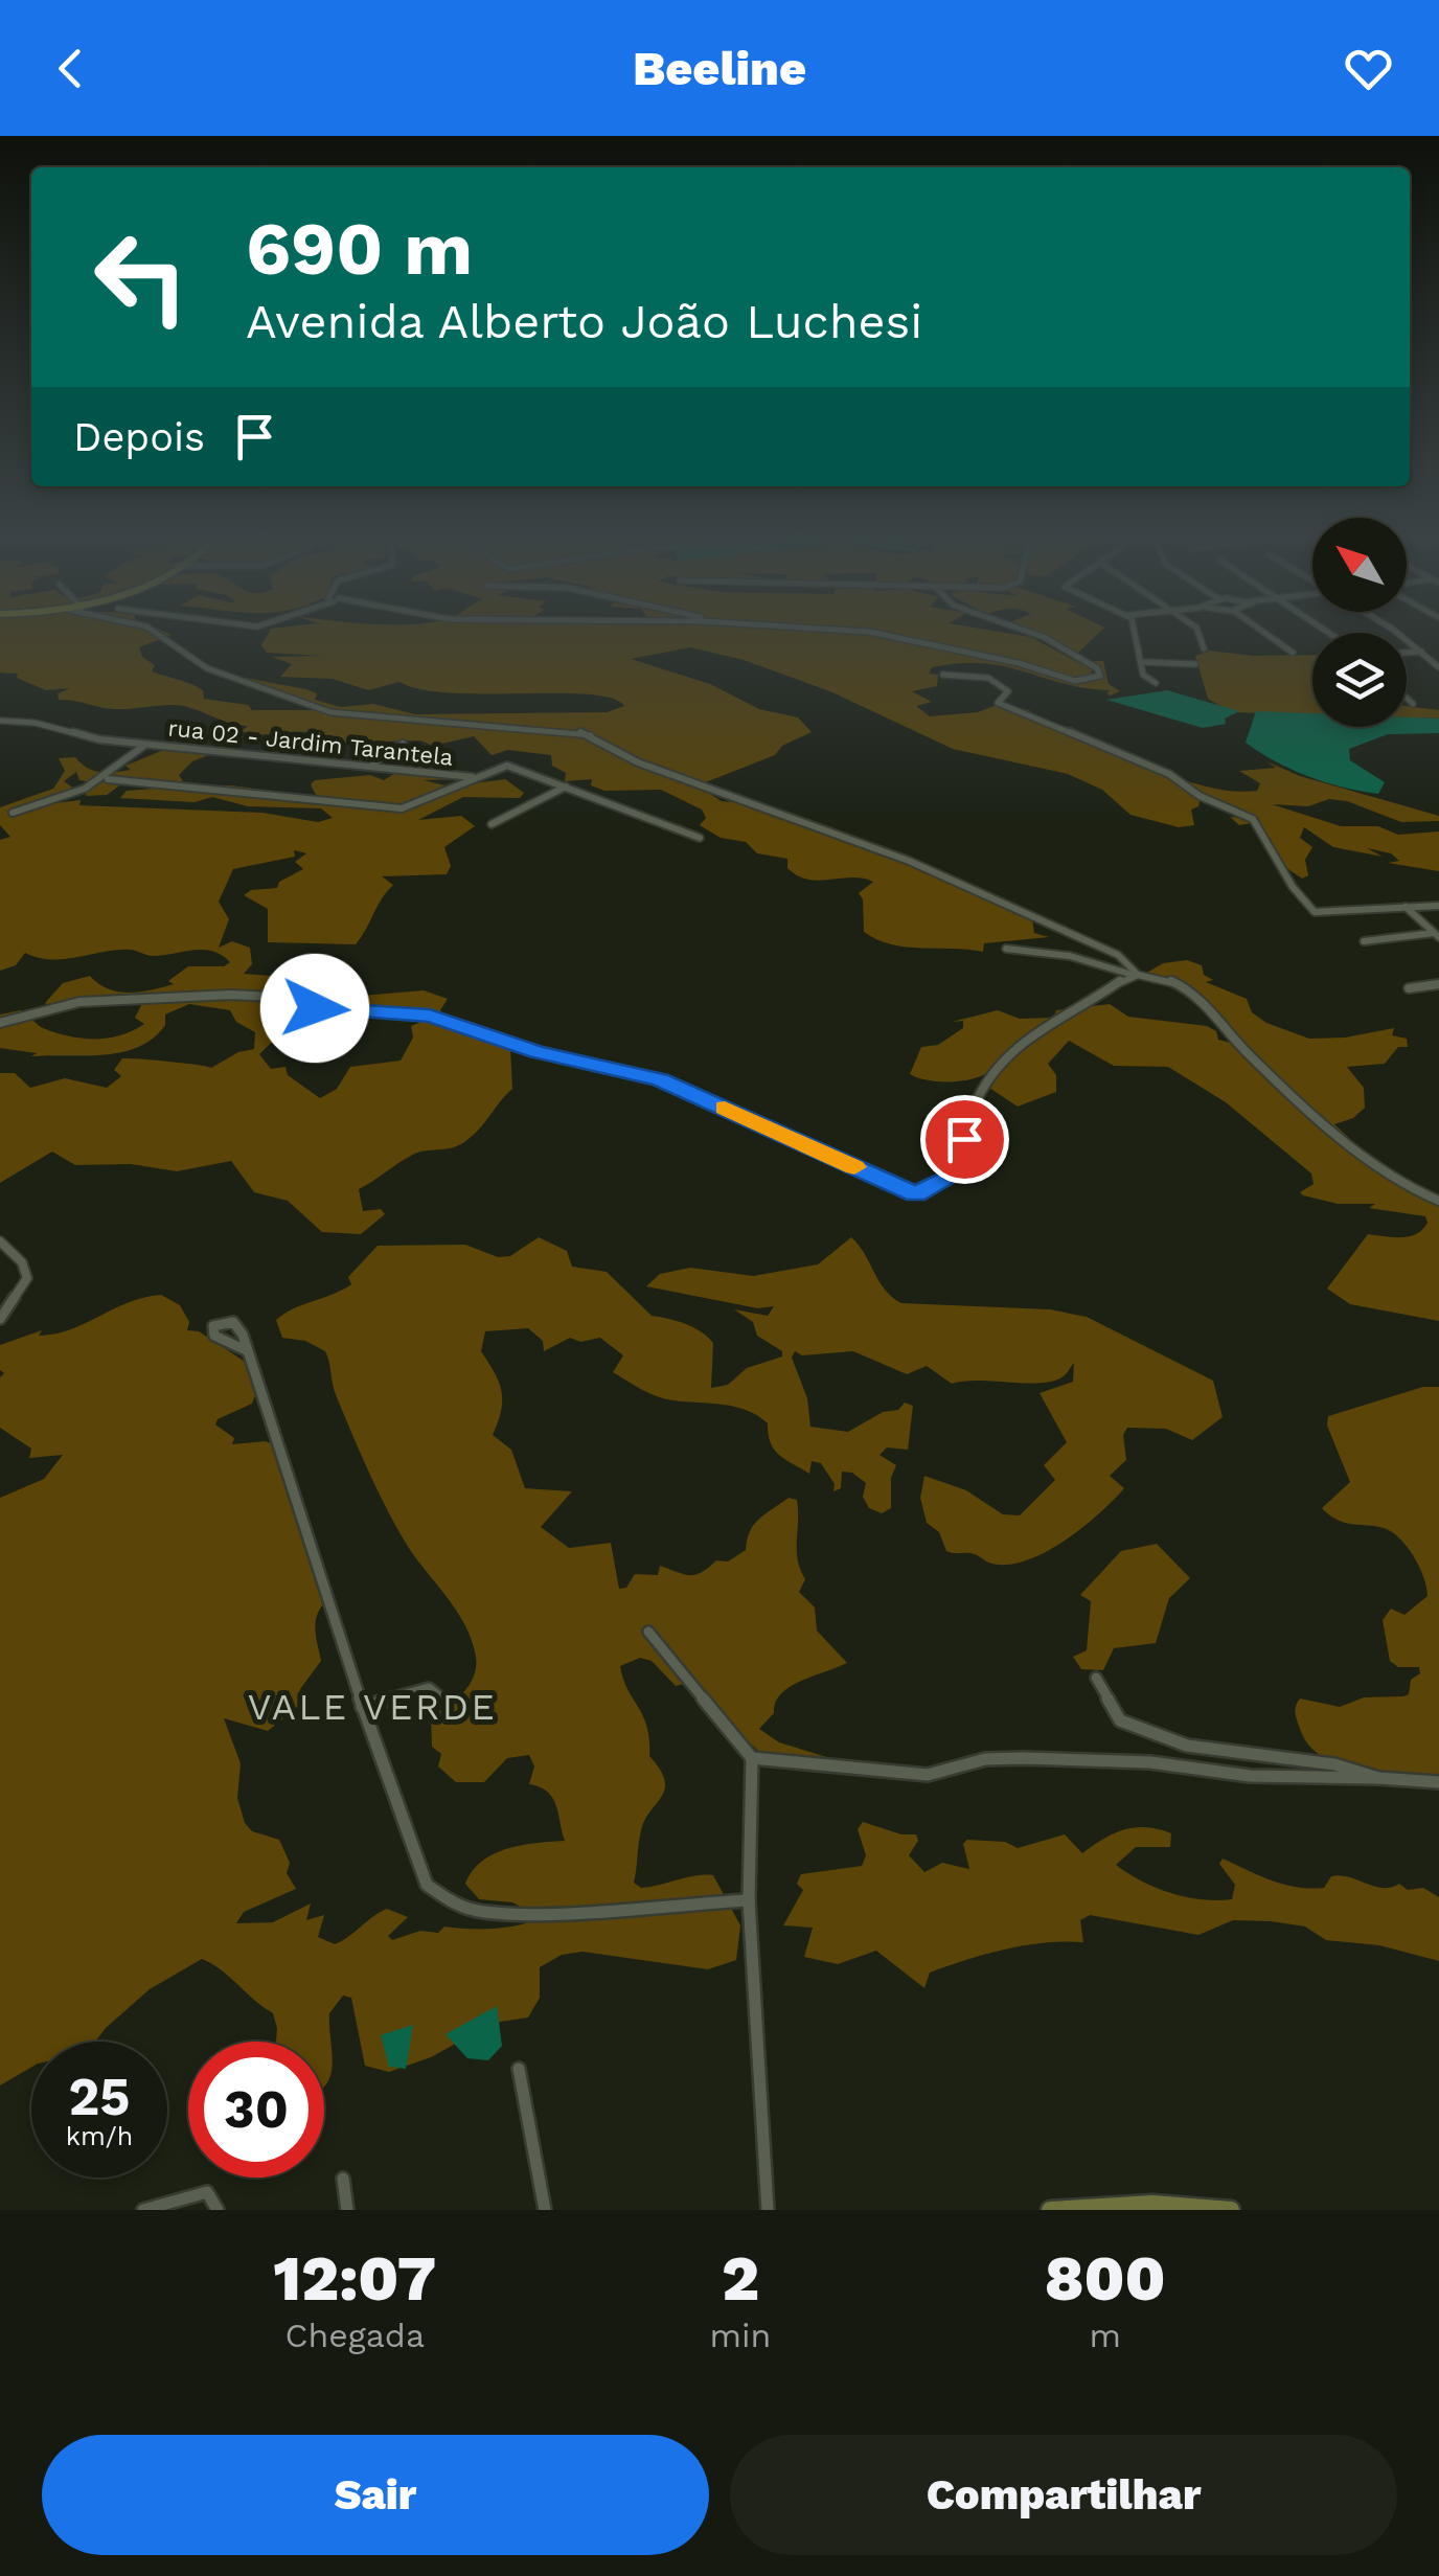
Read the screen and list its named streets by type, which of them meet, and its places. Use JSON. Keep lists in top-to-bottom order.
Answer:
{
  "streets": {
    "street": ["rua 02 - Jardim Tarantela"]
  },
  "districts": ["VALE VERDE"],
  "north": "top left",
  "page": {
    "header": "Beeline",
    "turn": ["690 m", "Avenida Alberto João Luchesi"],
    "then": "Depois",
    "speed": "25 km/h",
    "limit": "30",
    "eta": [
      "12:07",
      "Chegada",
      "2",
      "min",
      "800",
      "m"
    ],
    "buttons": ["Sair", "Compartilhar"]
  }
}
